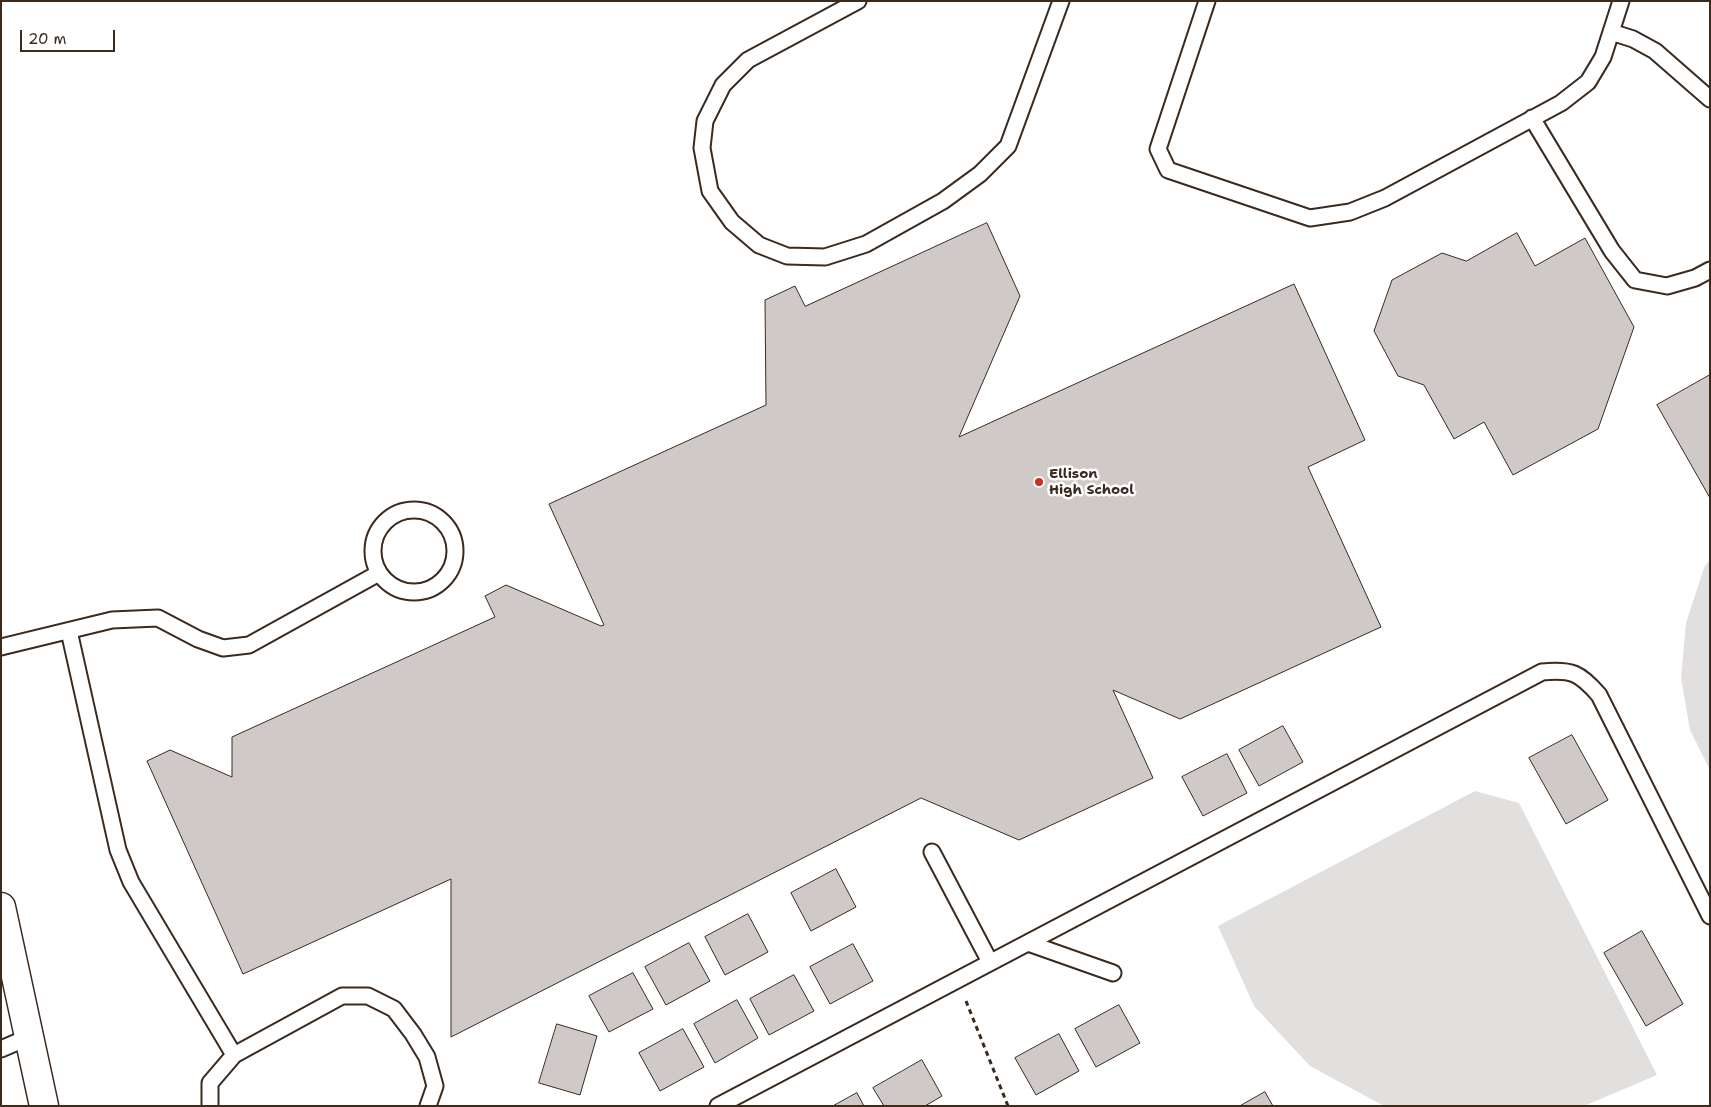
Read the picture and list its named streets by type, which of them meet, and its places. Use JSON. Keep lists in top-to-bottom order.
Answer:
{
  "places": ["Ellison High School"],
  "scale_bar": "20 m"
}
